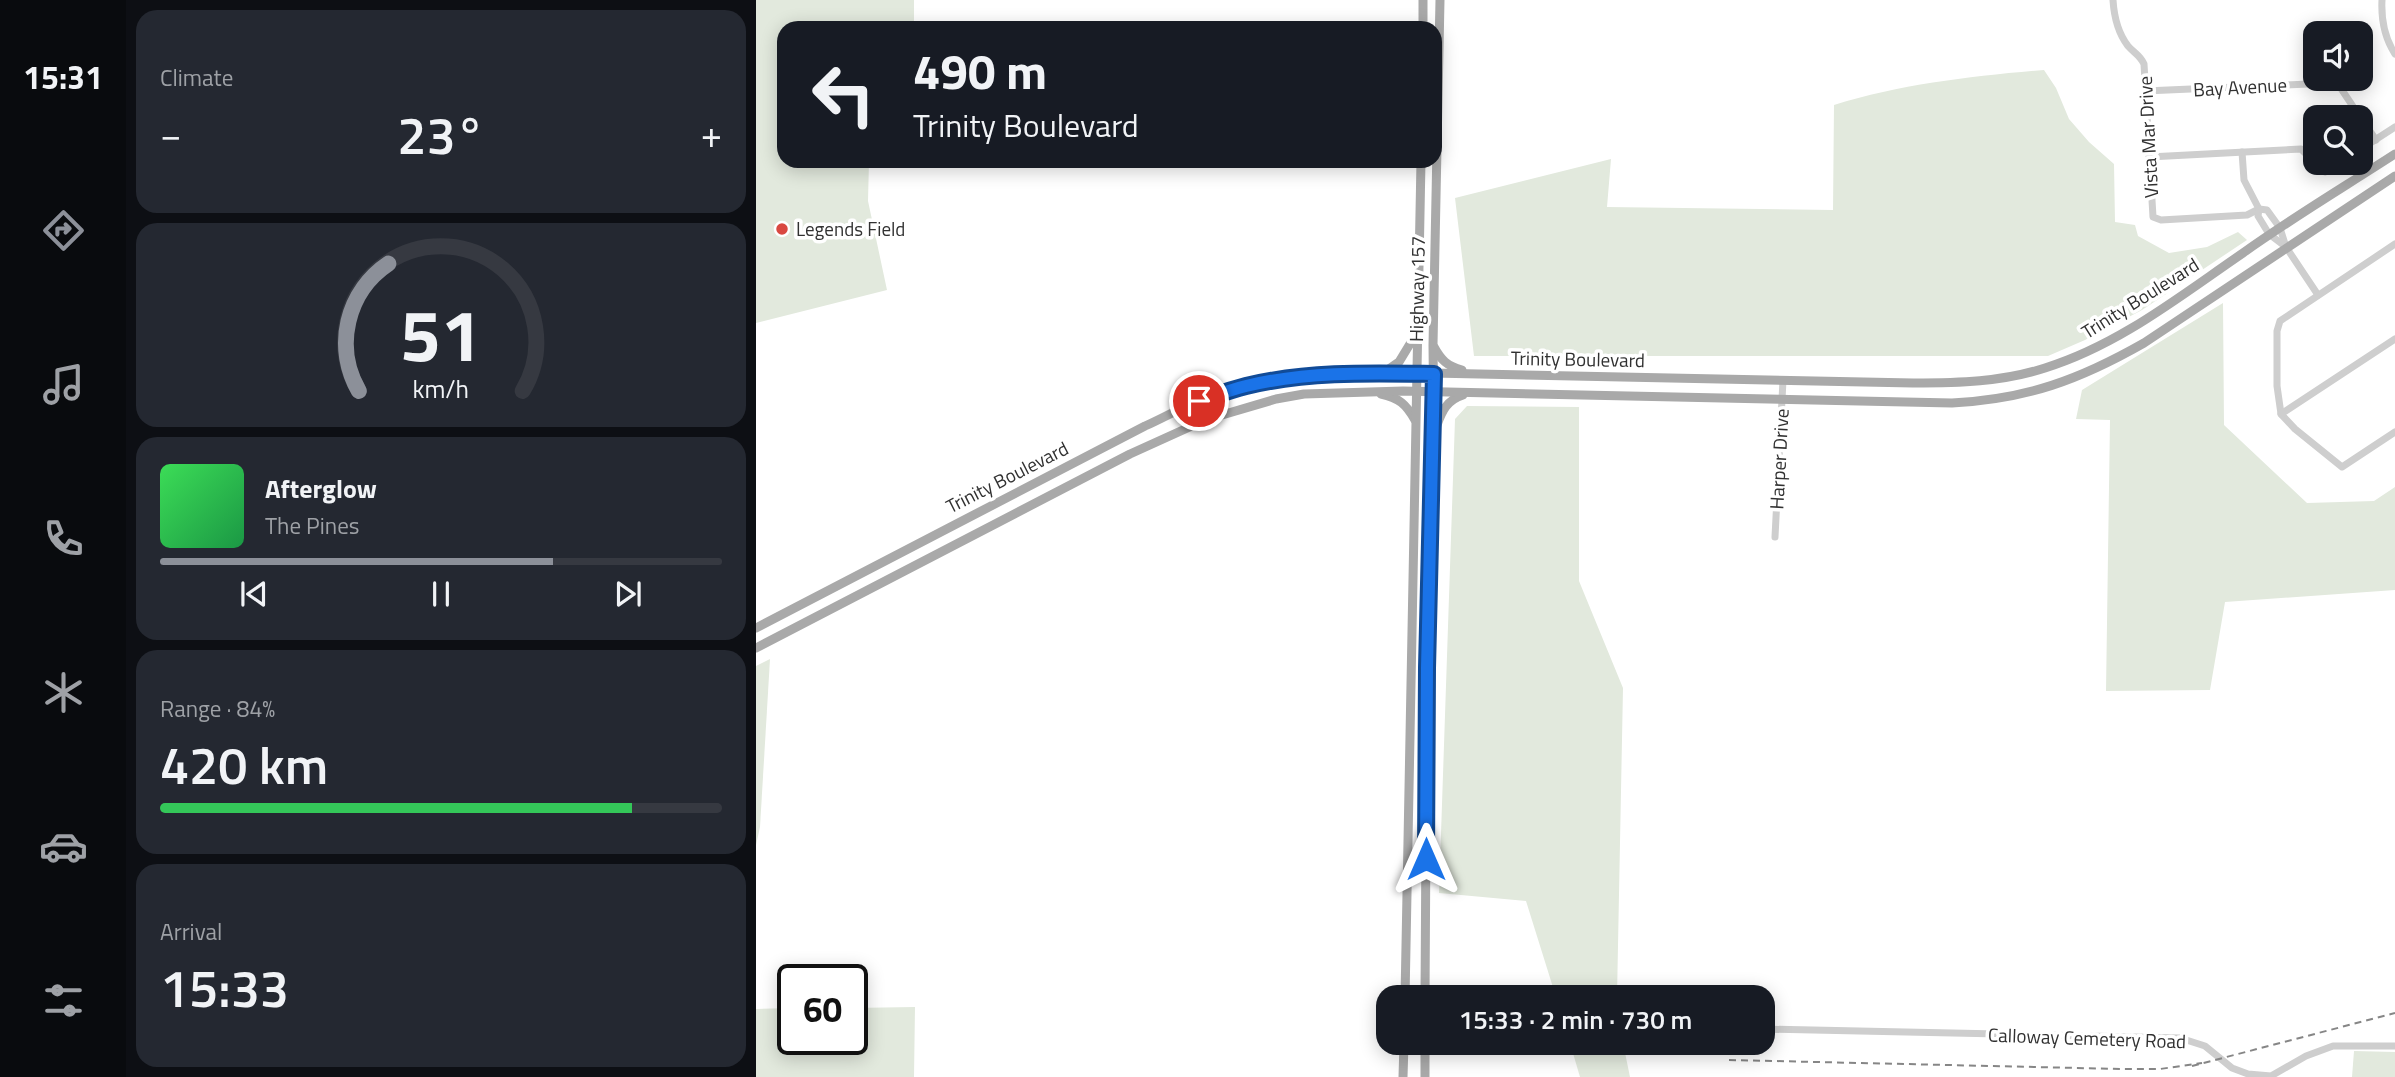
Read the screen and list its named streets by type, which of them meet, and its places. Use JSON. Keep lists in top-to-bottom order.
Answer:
{
  "streets": {
    "main road": ["Highway 157", "Trinity Boulevard"],
    "street": [
      "Bay Avenue",
      "Vista Mar Drive",
      "Harper Drive",
      "Calloway Cemetery Road"
    ]
  },
  "crossings": [
    ["Bay Avenue", "Vista Mar Drive"],
    ["Highway 157", "Trinity Boulevard"],
    ["Trinity Boulevard", "Harper Drive"]
  ],
  "places": ["Legends Field"],
  "page": {
    "tabs": "15:31",
    "tile": [
      "Climate",
      ["Range · 84%", "420 km"],
      ["Arrival", "15:33"]
    ],
    "turn": ["490 m", "Trinity Boulevard"],
    "heat": ["−", "23°", "+"],
    "song": ["Afterglow", "The Pines"],
    "limit": "60",
    "trip": "15:33 · 2 min · 730 m",
    "gauge": ["51", "km/h"]
  }
}
